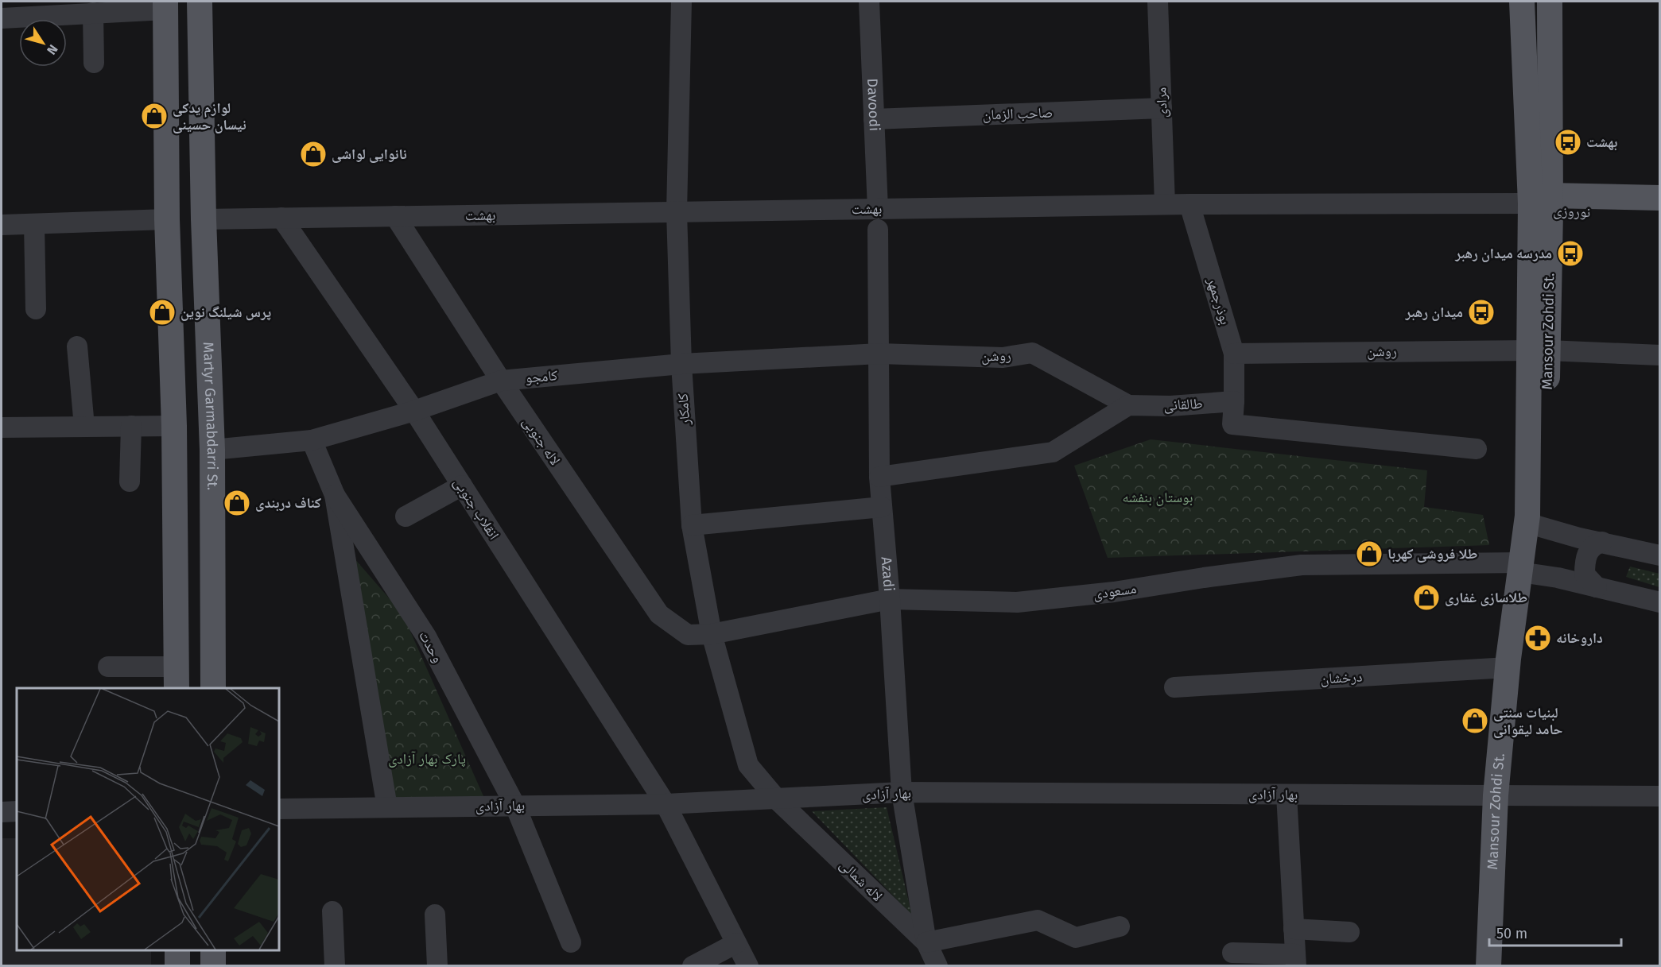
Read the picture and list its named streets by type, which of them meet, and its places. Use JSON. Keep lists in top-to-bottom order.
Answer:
{
  "streets": {
    "main road": ["نوروزی", "Mansour Zohdi St.", "Martyr Garmabdarri St."],
    "street": [
      "مرادی",
      "Davoodi",
      "صاحب الزمان",
      "بهشت",
      "بوذرجمهر",
      "روشن",
      "کامجو",
      "طالقانی",
      "کامکار",
      "لاله جنوبی",
      "انقلاب جنوبی",
      "Azadi",
      "مسعودی",
      "وحدت",
      "درخشان",
      "بهار آزادی",
      "لاله شمالی"
    ]
  },
  "crossings": [
    ["مرادی", "صاحب الزمان"],
    ["مرادی", "بهشت"],
    ["Davoodi", "صاحب الزمان"],
    ["Davoodi", "بهشت"],
    ["بهشت", "نوروزی"],
    ["بهشت", "بوذرجمهر"],
    ["بهشت", "Mansour Zohdi St."],
    ["بهشت", "کامکار"],
    ["بهشت", "Martyr Garmabdarri St."],
    ["بهشت", "لاله جنوبی"],
    ["بهشت", "انقلاب جنوبی"],
    ["نوروزی", "Mansour Zohdi St."],
    ["بوذرجمهر", "روشن"],
    ["بوذرجمهر", "طالقانی"],
    ["Mansour Zohdi St.", "روشن"],
    ["Mansour Zohdi St.", "مسعودی"],
    ["Mansour Zohdi St.", "درخشان"],
    ["Mansour Zohdi St.", "بهار آزادی"],
    ["روشن", "کامجو"],
    ["روشن", "طالقانی"],
    ["روشن", "Azadi"],
    ["کامجو", "کامکار"],
    ["کامجو", "Martyr Garmabdarri St."],
    ["کامجو", "لاله جنوبی"],
    ["کامجو", "انقلاب جنوبی"],
    ["کامجو", "Azadi"],
    ["کامجو", "وحدت"],
    ["کامکار", "لاله جنوبی"],
    ["کامکار", "مسعودی"],
    ["کامکار", "بهار آزادی"],
    ["کامکار", "لاله شمالی"],
    ["لاله جنوبی", "مسعودی"],
    ["انقلاب جنوبی", "بهار آزادی"],
    ["Azadi", "مسعودی"],
    ["Azadi", "بهار آزادی"],
    ["وحدت", "بهار آزادی"],
    ["بهار آزادی", "لاله شمالی"]
  ],
  "parks": ["بوستان بنفشه", "پارک بهار آزادی"],
  "places": {
    "shop": [
      "لوازم یدکی نیسان حسینی",
      "نانوایی لواشی",
      "پرس شیلنگ نوین",
      "کناف دربندی",
      "طلا فروشی کهربا",
      "طلاسازی غفاری",
      "لبنیات سنتی حامد لیقوانی"
    ],
    "bus stop": ["بهشت", "مدرسه میدان رهبر", "میدان رهبر"],
    "pharmacy": ["داروخانه"]
  },
  "scale_bar": "50 m",
  "north": "bottom right"
}
